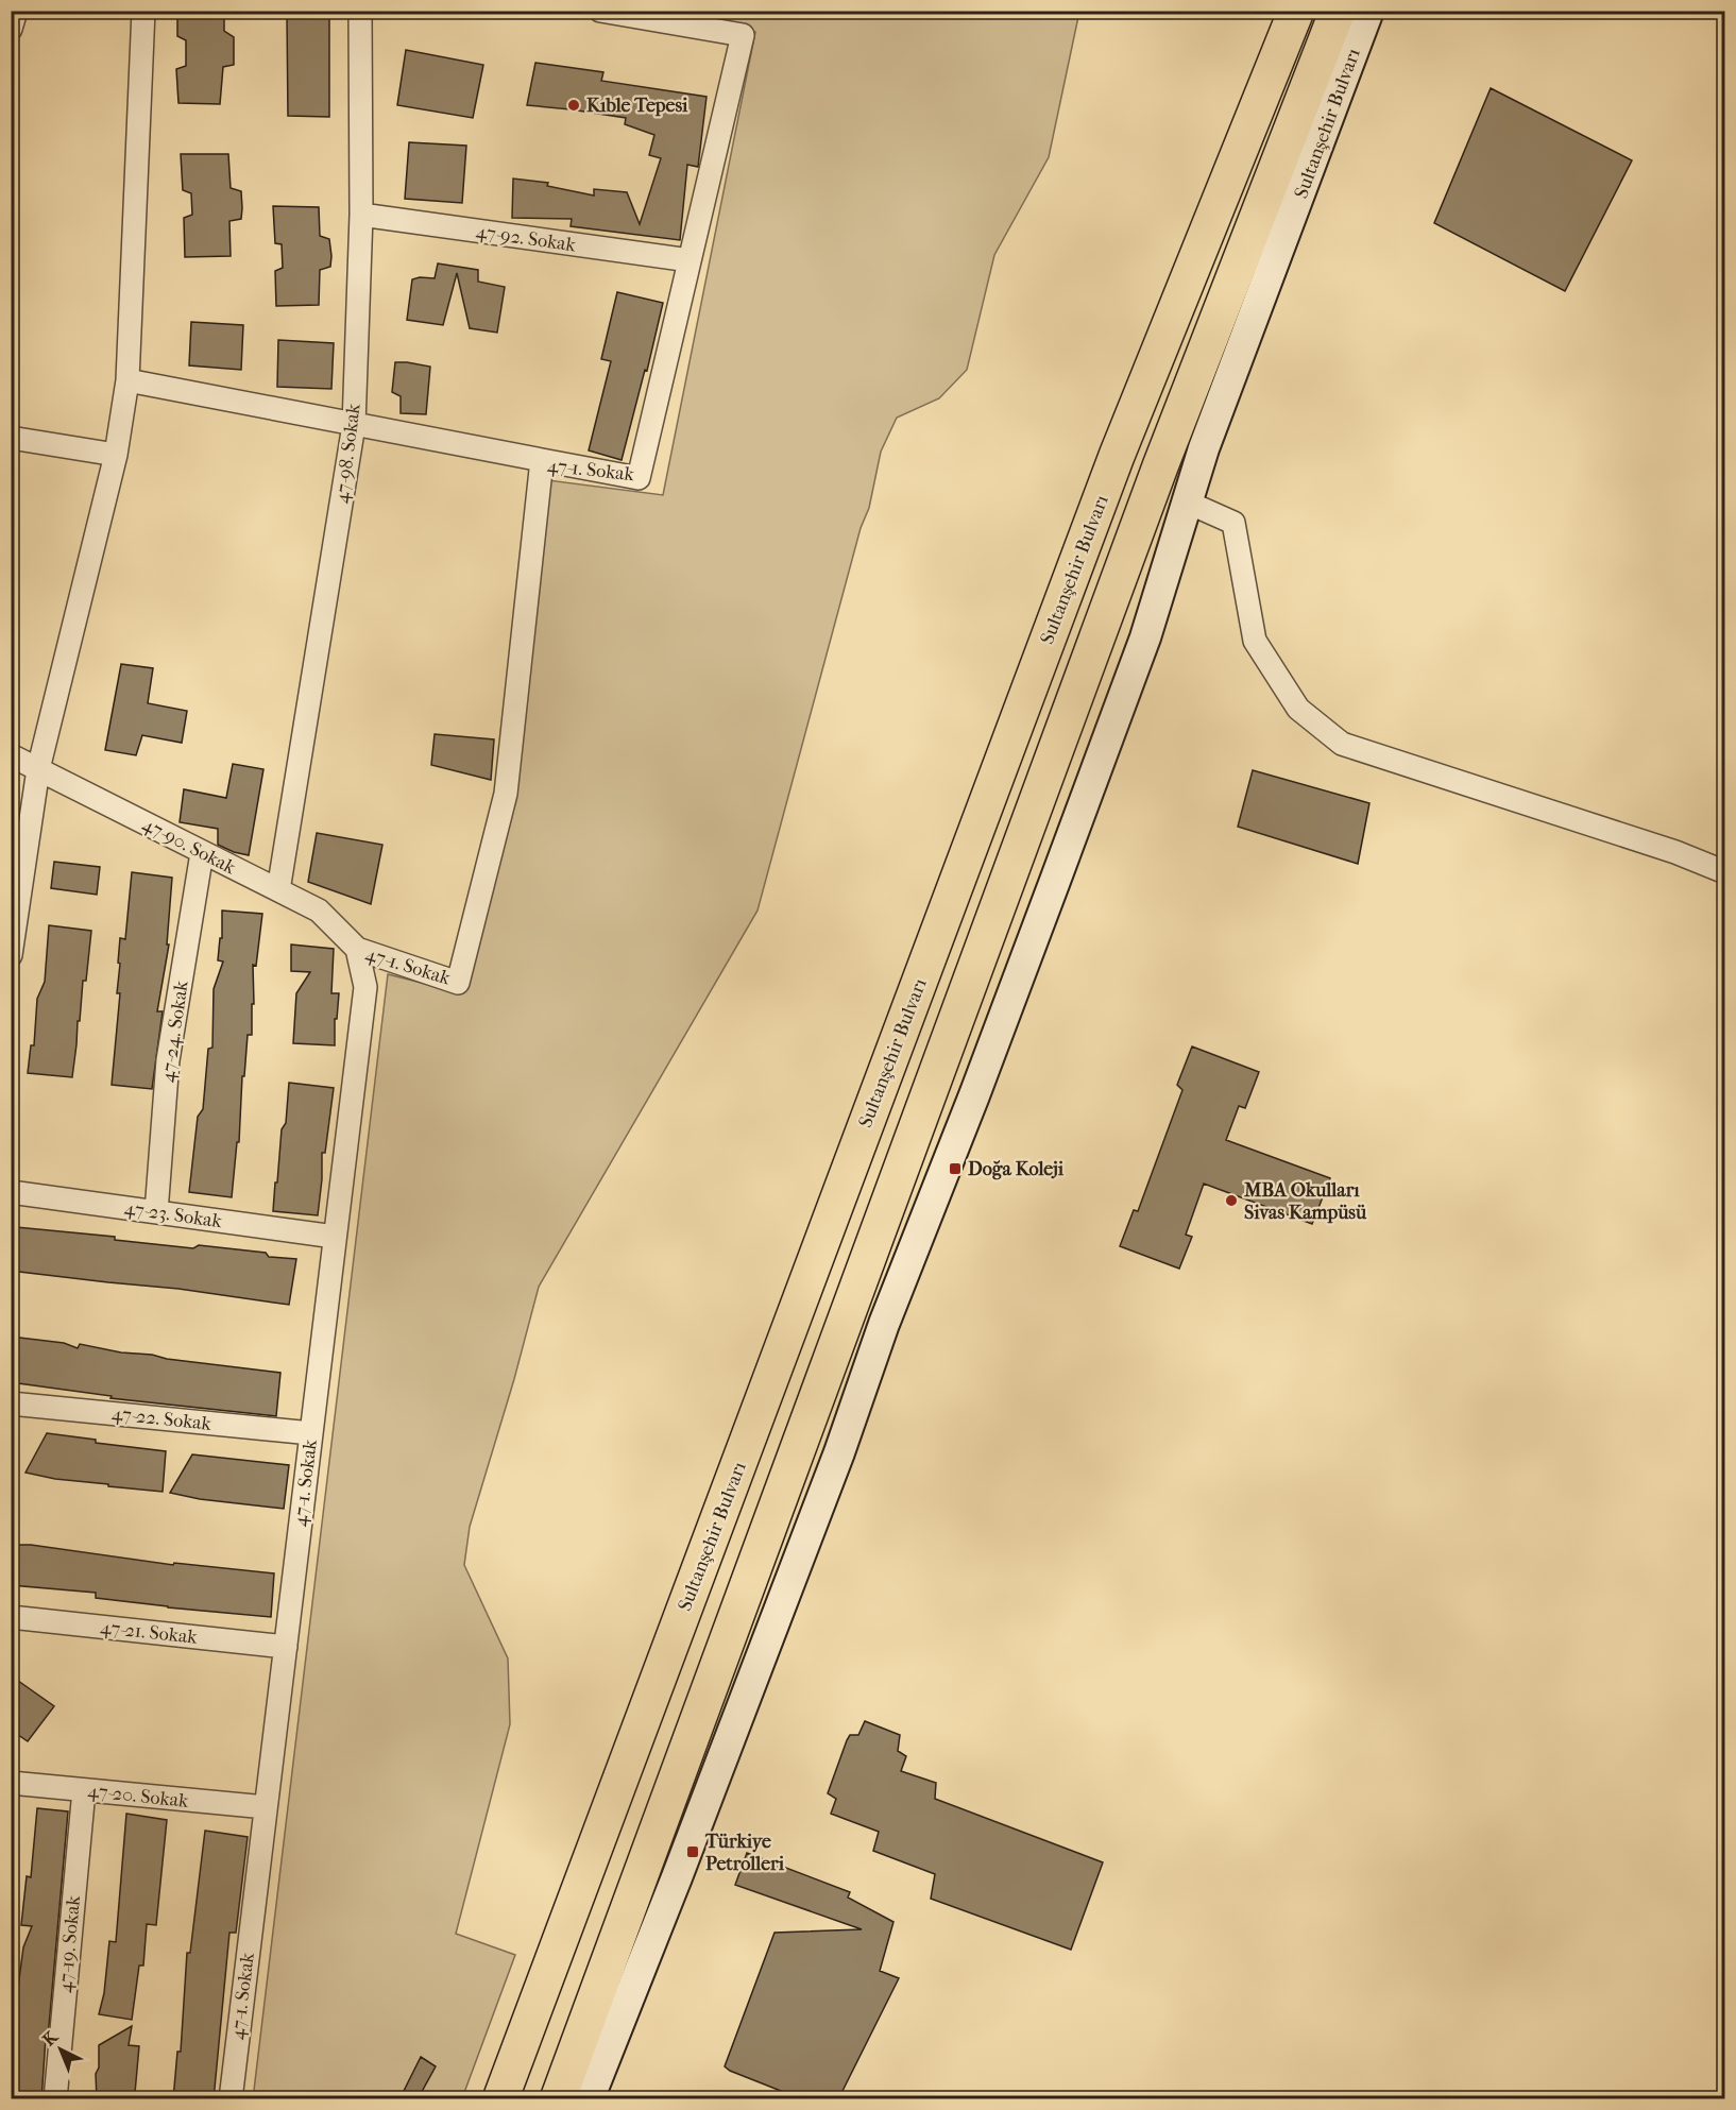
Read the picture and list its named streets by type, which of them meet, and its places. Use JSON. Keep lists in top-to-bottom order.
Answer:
{
  "streets": {
    "highway": ["Sultanşehir Bulvarı"],
    "street": [
      "47-92. Sokak",
      "47-98. Sokak",
      "47-1. Sokak",
      "47-90. Sokak",
      "47-24. Sokak",
      "47-23. Sokak",
      "47-22. Sokak",
      "47-21. Sokak",
      "47-20. Sokak",
      "47-19. Sokak"
    ]
  },
  "crossings": [
    ["47-92. Sokak", "47-98. Sokak"],
    ["47-92. Sokak", "47-1. Sokak"],
    ["47-98. Sokak", "47-90. Sokak"],
    ["47-1. Sokak", "47-90. Sokak"],
    ["47-1. Sokak", "47-23. Sokak"],
    ["47-1. Sokak", "47-22. Sokak"],
    ["47-1. Sokak", "47-21. Sokak"],
    ["47-1. Sokak", "47-20. Sokak"],
    ["47-90. Sokak", "47-24. Sokak"],
    ["47-24. Sokak", "47-23. Sokak"],
    ["47-20. Sokak", "47-19. Sokak"]
  ],
  "places": {
    "other": ["Kıble Tepesi", "MBA Okulları Sivas Kampüsü"],
    "transit": ["Doğa Koleji", "Türkiye Petrolleri"]
  },
  "north": "top left"
}
